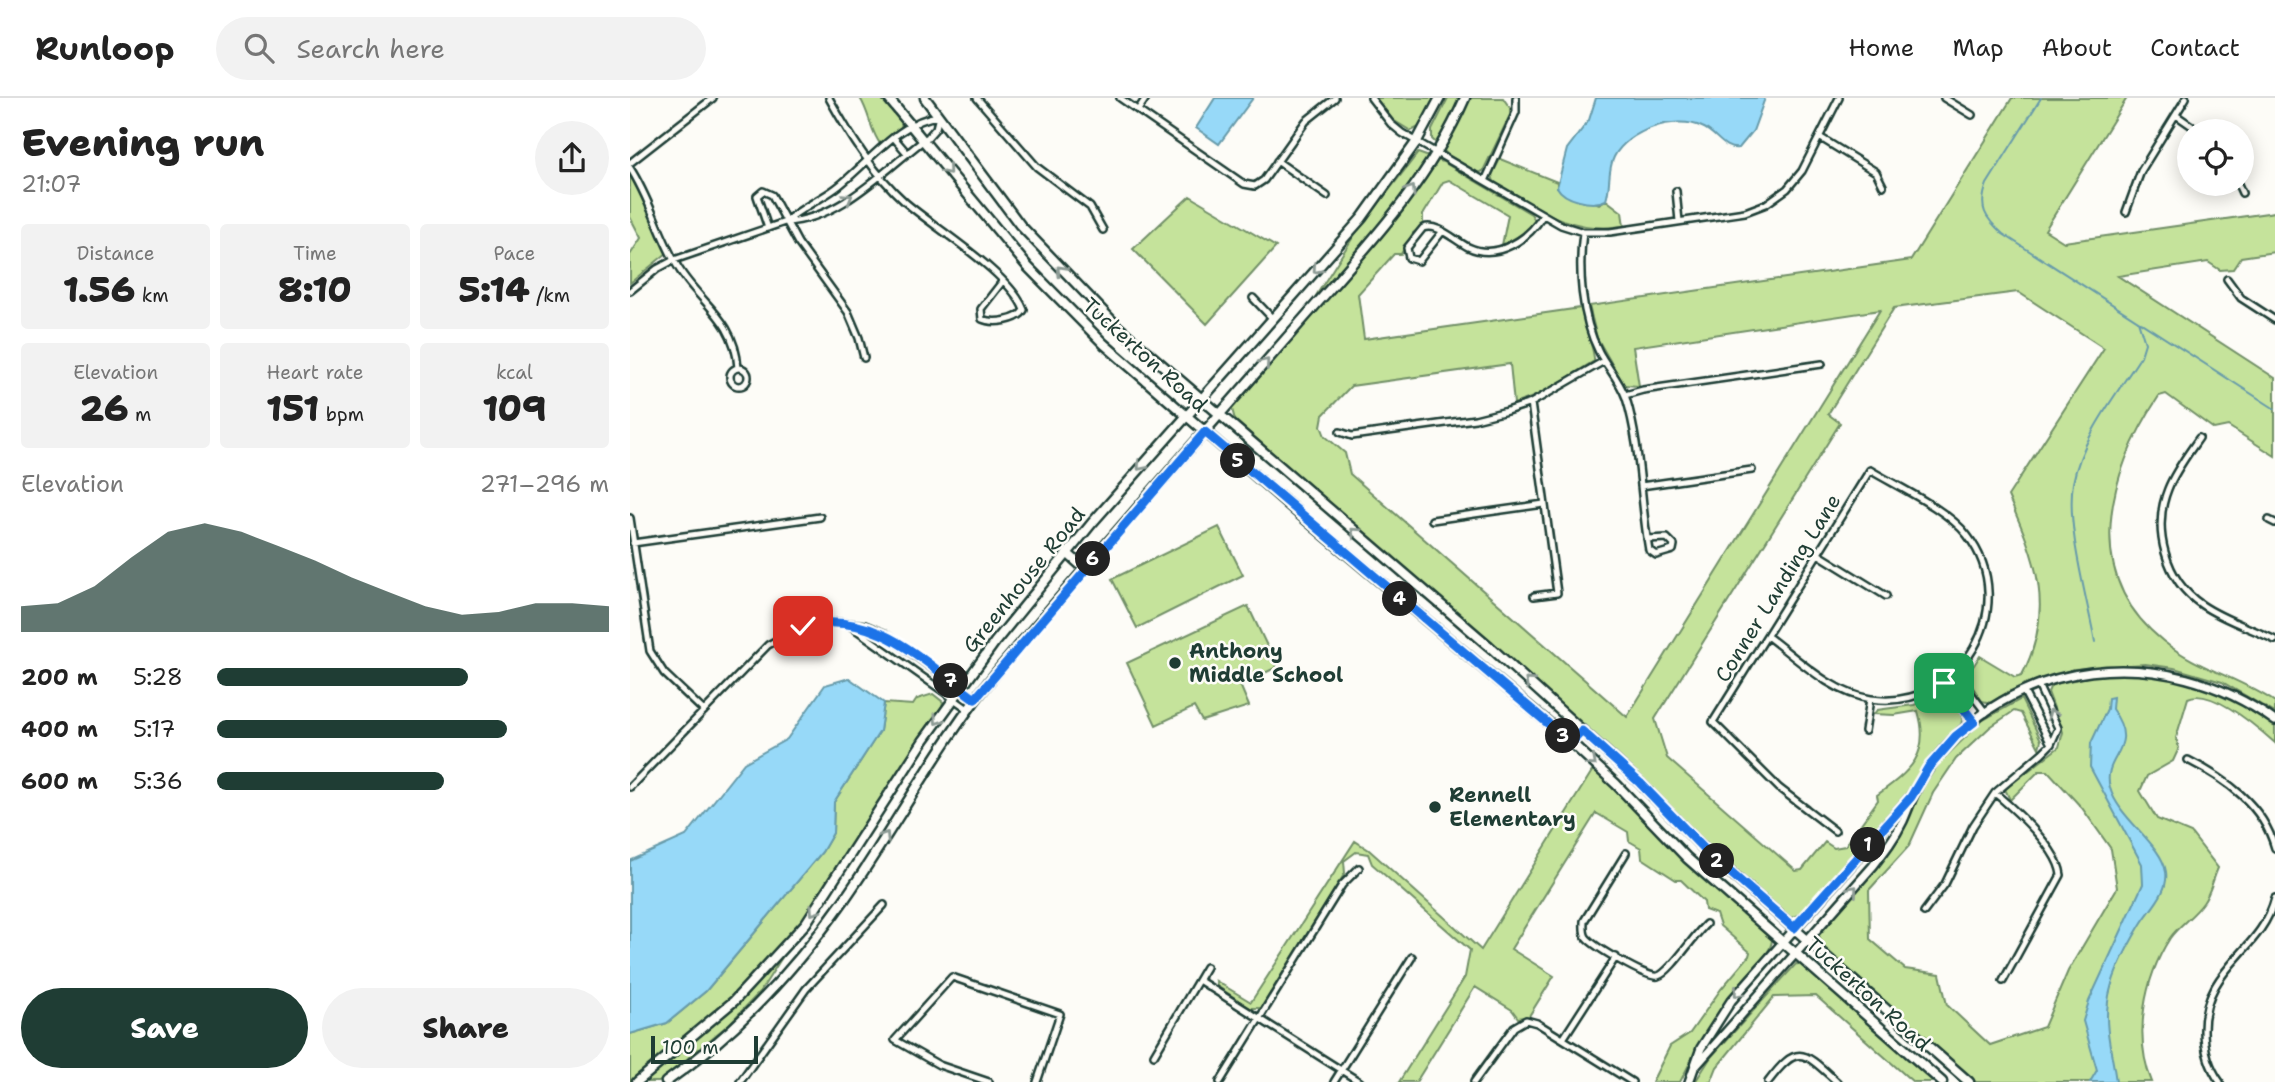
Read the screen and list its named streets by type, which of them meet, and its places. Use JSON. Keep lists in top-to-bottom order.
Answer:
{
  "streets": {
    "main road": ["Tuckerton Road", "Greenhouse Road"],
    "street": ["Conner Landing Lane"]
  },
  "crossings": [
    ["Tuckerton Road", "Greenhouse Road"]
  ],
  "places": ["Anthony Middle School", "Rennell Elementary"],
  "scale_bar": "100 m",
  "page": {
    "header": "Runloop",
    "search": "Search here",
    "nav": [
      "Home",
      "Map",
      "About",
      "Contact"
    ],
    "heading": ["Evening run", "21:07"],
    "stats": [
      ["Distance", "1.56 km"],
      ["Time", "8:10"],
      ["Pace", "5:14 /km"],
      ["Elevation", "26 m"],
      ["Heart rate", "151 bpm"],
      ["kcal", "109"]
    ],
    "pins": [
      "5",
      "6",
      "4",
      "7",
      "3",
      "1",
      "2"
    ],
    "chart": ["Elevation", "271–296 m"],
    "list": [
      {
        "name": "200 m",
        "note": "5:28"
      },
      {
        "name": "400 m",
        "note": "5:17"
      },
      {
        "name": "600 m",
        "note": "5:36"
      }
    ],
    "buttons": ["Save", "Share"],
    "scale": "100 m"
  }
}
